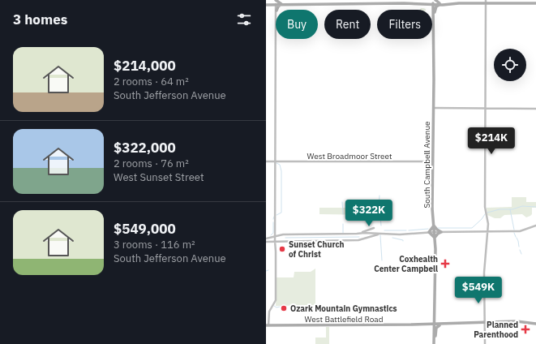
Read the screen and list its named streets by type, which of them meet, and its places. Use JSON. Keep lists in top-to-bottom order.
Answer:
{
  "streets": {
    "main road": ["South Campbell Avenue", "West Battlefield Road"],
    "street": ["West Broadmoor Street"]
  },
  "crossings": [
    ["West Broadmoor Street", "South Campbell Avenue"],
    ["South Campbell Avenue", "West Battlefield Road"]
  ],
  "places": {
    "other": ["Sunset Church of Christ", "Ozark Mountain Gymnastics"],
    "health": ["Coxhealth Center Campbell", "Planned Parenthood"]
  },
  "page": {
    "heading": "3 homes",
    "chip": ["Buy", "Rent", "Filters"],
    "list": [
      {
        "name": "$214,000",
        "note": "2 rooms · 64 m² · South Jefferson Avenue"
      },
      {
        "name": "$322,000",
        "note": "2 rooms · 76 m² · West Sunset Street"
      },
      {
        "name": "$549,000",
        "note": "3 rooms · 116 m² · South Jefferson Avenue"
      }
    ],
    "price": ["$214K", "$322K", "$549K"]
  }
}
